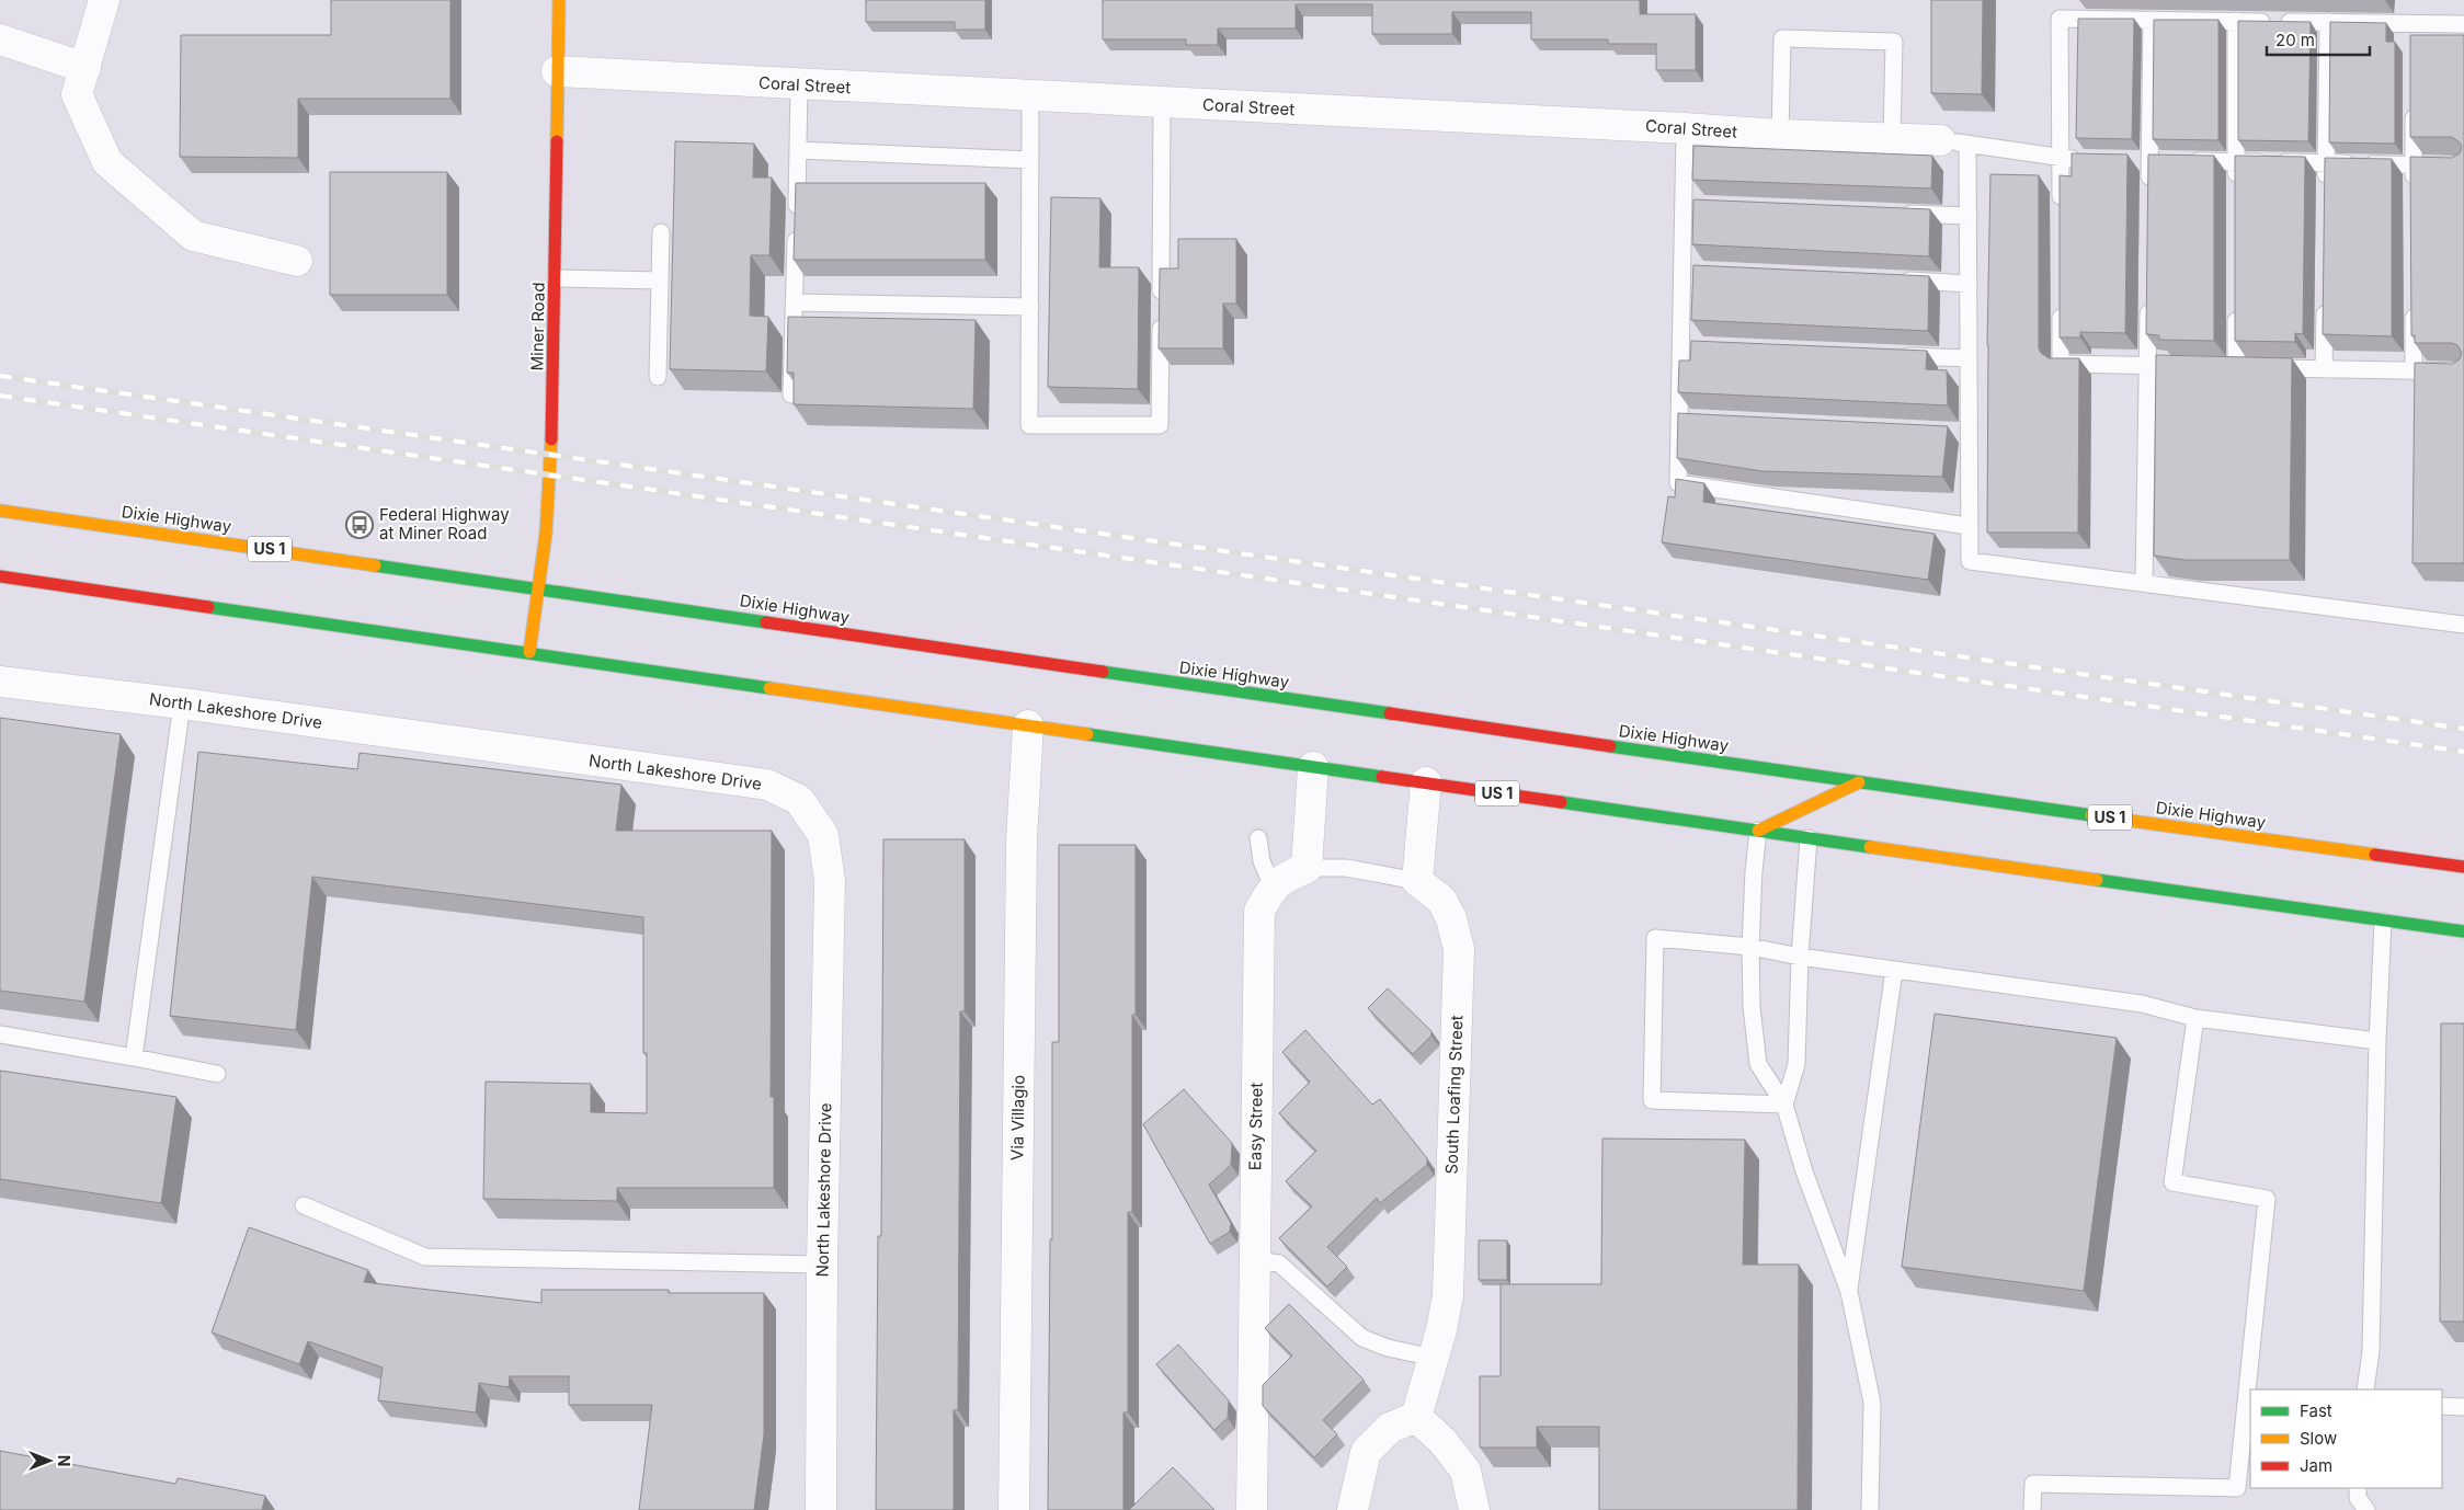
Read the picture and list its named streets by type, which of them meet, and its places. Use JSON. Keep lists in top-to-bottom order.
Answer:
{
  "streets": {
    "main road": ["Miner Road", "Dixie Highway", "US 1"],
    "street": [
      "Coral Street",
      "North Lakeshore Drive",
      "South Loafing Street",
      "Via Villagio",
      "Easy Street"
    ]
  },
  "crossings": [
    ["Coral Street", "Miner Road"],
    ["Miner Road", "Dixie Highway"],
    ["Miner Road", "US 1"],
    ["US 1", "Via Villagio"]
  ],
  "places": {
    "bus stop": ["Federal Highway at Miner Road"]
  },
  "legend": ["Fast", "Slow", "Jam"],
  "scale_bar": "20 m",
  "north": "right"
}
